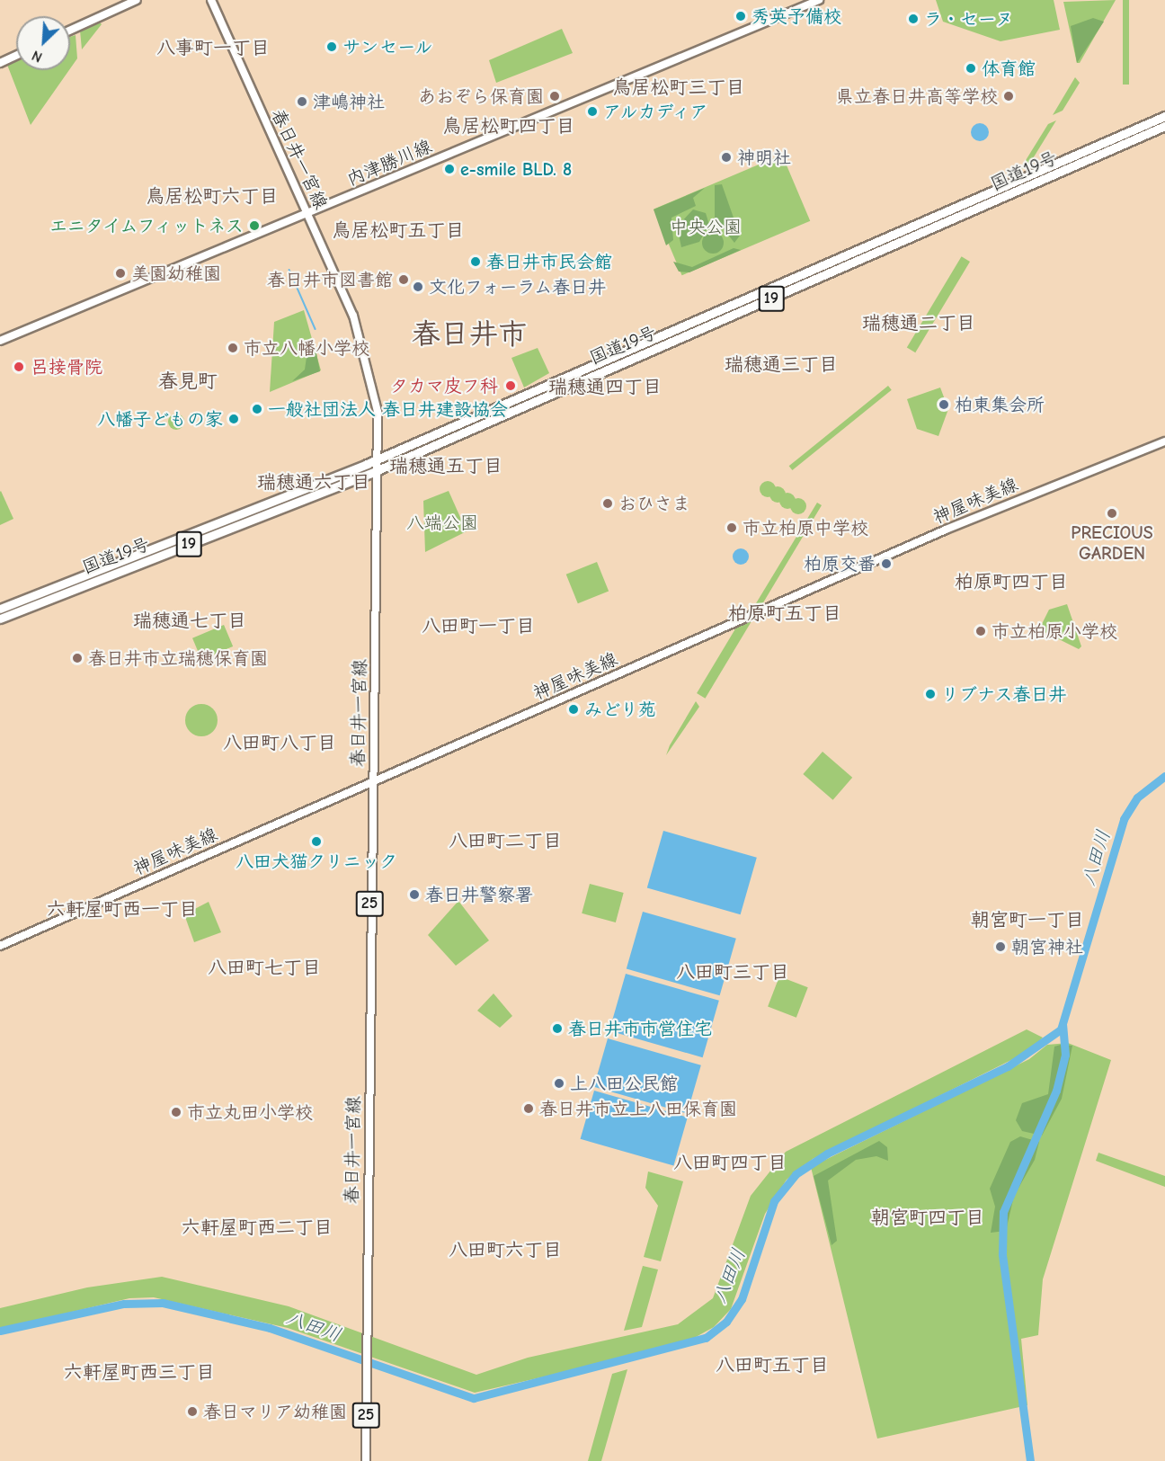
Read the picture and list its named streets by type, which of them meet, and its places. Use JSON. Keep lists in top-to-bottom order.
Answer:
{
  "streets": {
    "highway": ["国道19号", "19"],
    "main road": [
      "春日井一宮線",
      "内津勝川線",
      "神屋味美線",
      "25"
    ]
  },
  "crossings": [
    ["春日井一宮線", "内津勝川線"],
    ["春日井一宮線", "国道19号"],
    ["春日井一宮線", "神屋味美線"]
  ],
  "districts": [
    "八事町一丁目",
    "鳥居松町三丁目",
    "鳥居松町四丁目",
    "鳥居松町六丁目",
    "鳥居松町五丁目",
    "瑞穂通二丁目",
    "春日井市",
    "瑞穂通三丁目",
    "春見町",
    "瑞穂通四丁目",
    "瑞穂通五丁目",
    "瑞穂通六丁目",
    "柏原町四丁目",
    "柏原町五丁目",
    "瑞穂通七丁目",
    "八田町一丁目",
    "八田町八丁目",
    "八田町二丁目",
    "六軒屋町西一丁目",
    "朝宮町一丁目",
    "八田町七丁目",
    "八田町三丁目",
    "八田町四丁目",
    "朝宮町四丁目",
    "六軒屋町西二丁目",
    "八田町六丁目",
    "八田町五丁目",
    "六軒屋町西三丁目"
  ],
  "water": ["八田川"],
  "parks": ["中央公園", "八端公園"],
  "places": [
    "秀英予備校",
    "ラ・セーヌ",
    "サンセール",
    "体育館",
    "あおぞら保育園",
    "県立春日井高等学校",
    "津嶋神社",
    "アルカディア",
    "神明社",
    "e-smile BLD. 8",
    "エニタイムフィットネス",
    "春日井市民会館",
    "美園幼稚園",
    "春日井市図書館",
    "文化フォーラム春日井",
    "市立八幡小学校",
    "呂接骨院",
    "タカマ皮フ科",
    "柏東集会所",
    "一般社団法人 春日井建設協会",
    "八幡子どもの家",
    "おひさま",
    "PRECIOUS GARDEN",
    "市立柏原中学校",
    "柏原交番",
    "市立柏原小学校",
    "春日井市立瑞穂保育園",
    "リブナス春日井",
    "みどり苑",
    "八田犬猫クリニック",
    "春日井警察署",
    "朝宮神社",
    "春日井市市営住宅",
    "上八田公民館",
    "春日井市立上八田保育園",
    "市立丸田小学校",
    "春日マリア幼稚園"
  ],
  "north": "bottom left"
}
